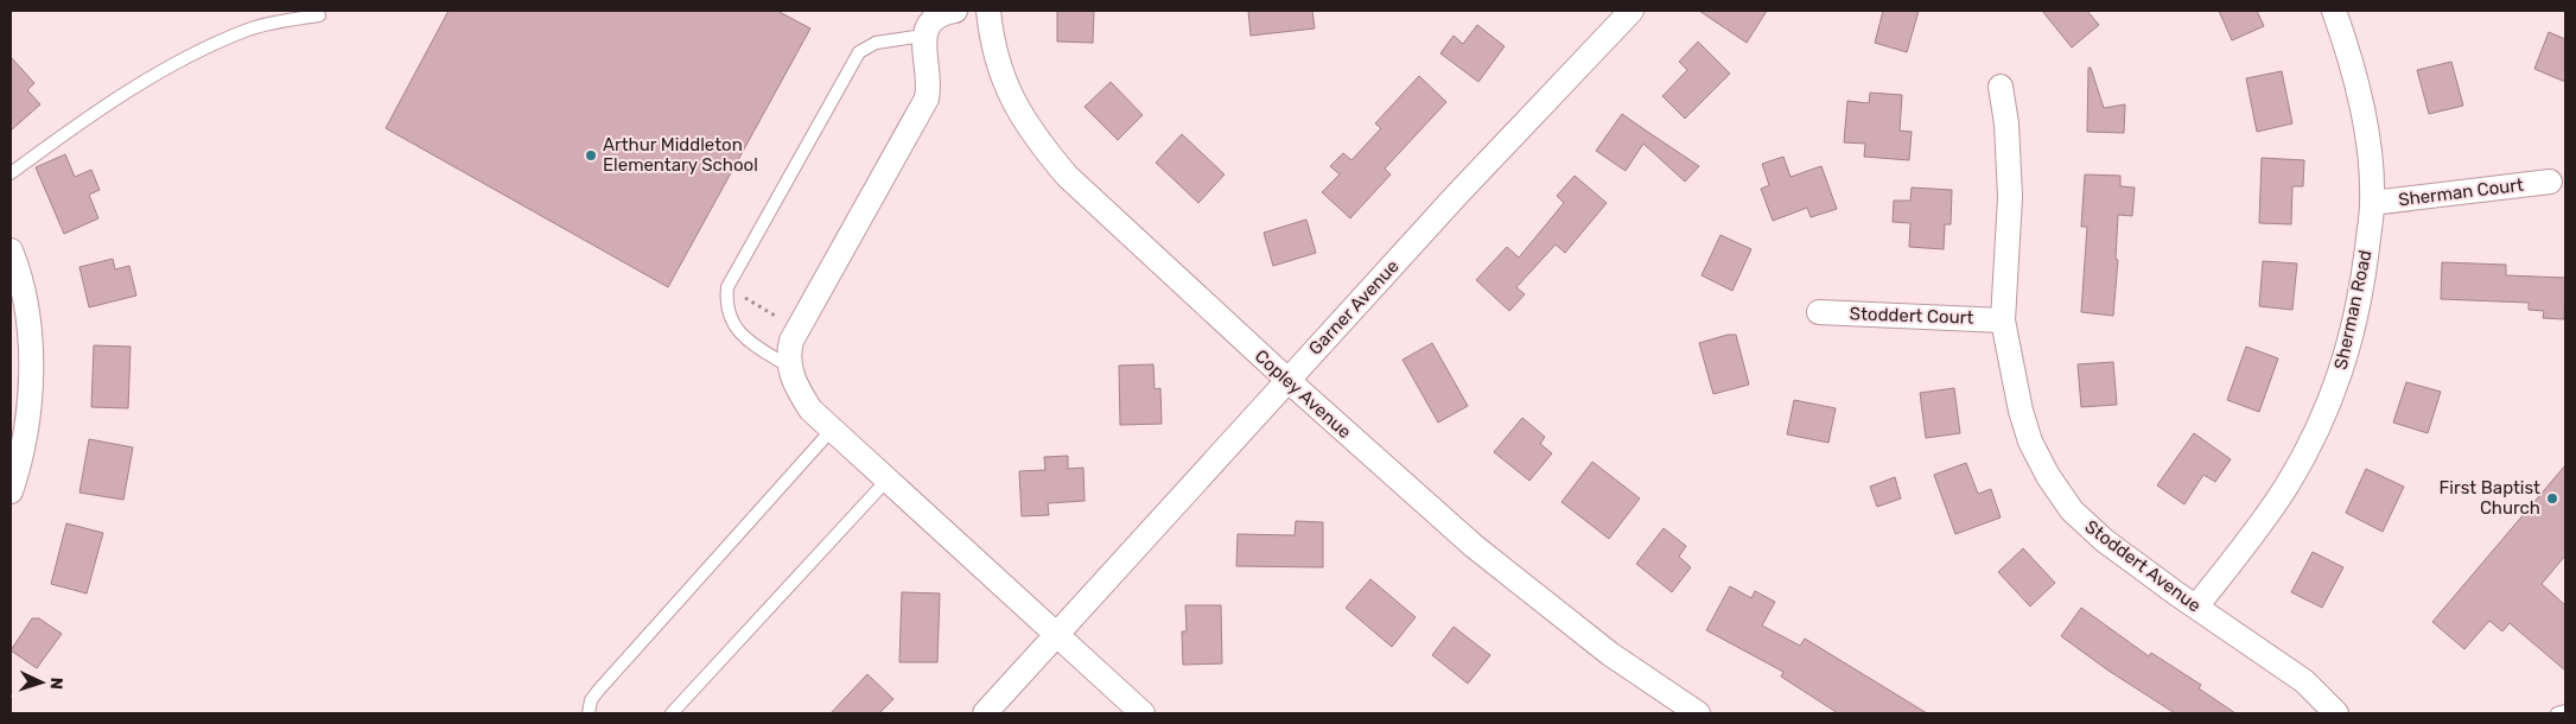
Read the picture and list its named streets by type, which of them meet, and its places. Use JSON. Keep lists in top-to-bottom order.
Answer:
{
  "streets": {
    "street": [
      "Sherman Court",
      "Garner Avenue",
      "Sherman Road",
      "Stoddert Court",
      "Copley Avenue",
      "Stoddert Avenue"
    ]
  },
  "crossings": [
    ["Sherman Court", "Sherman Road"],
    ["Garner Avenue", "Copley Avenue"],
    ["Sherman Road", "Stoddert Avenue"],
    ["Stoddert Court", "Stoddert Avenue"]
  ],
  "places": ["Arthur Middleton Elementary School", "First Baptist Church"],
  "north": "right"
}
